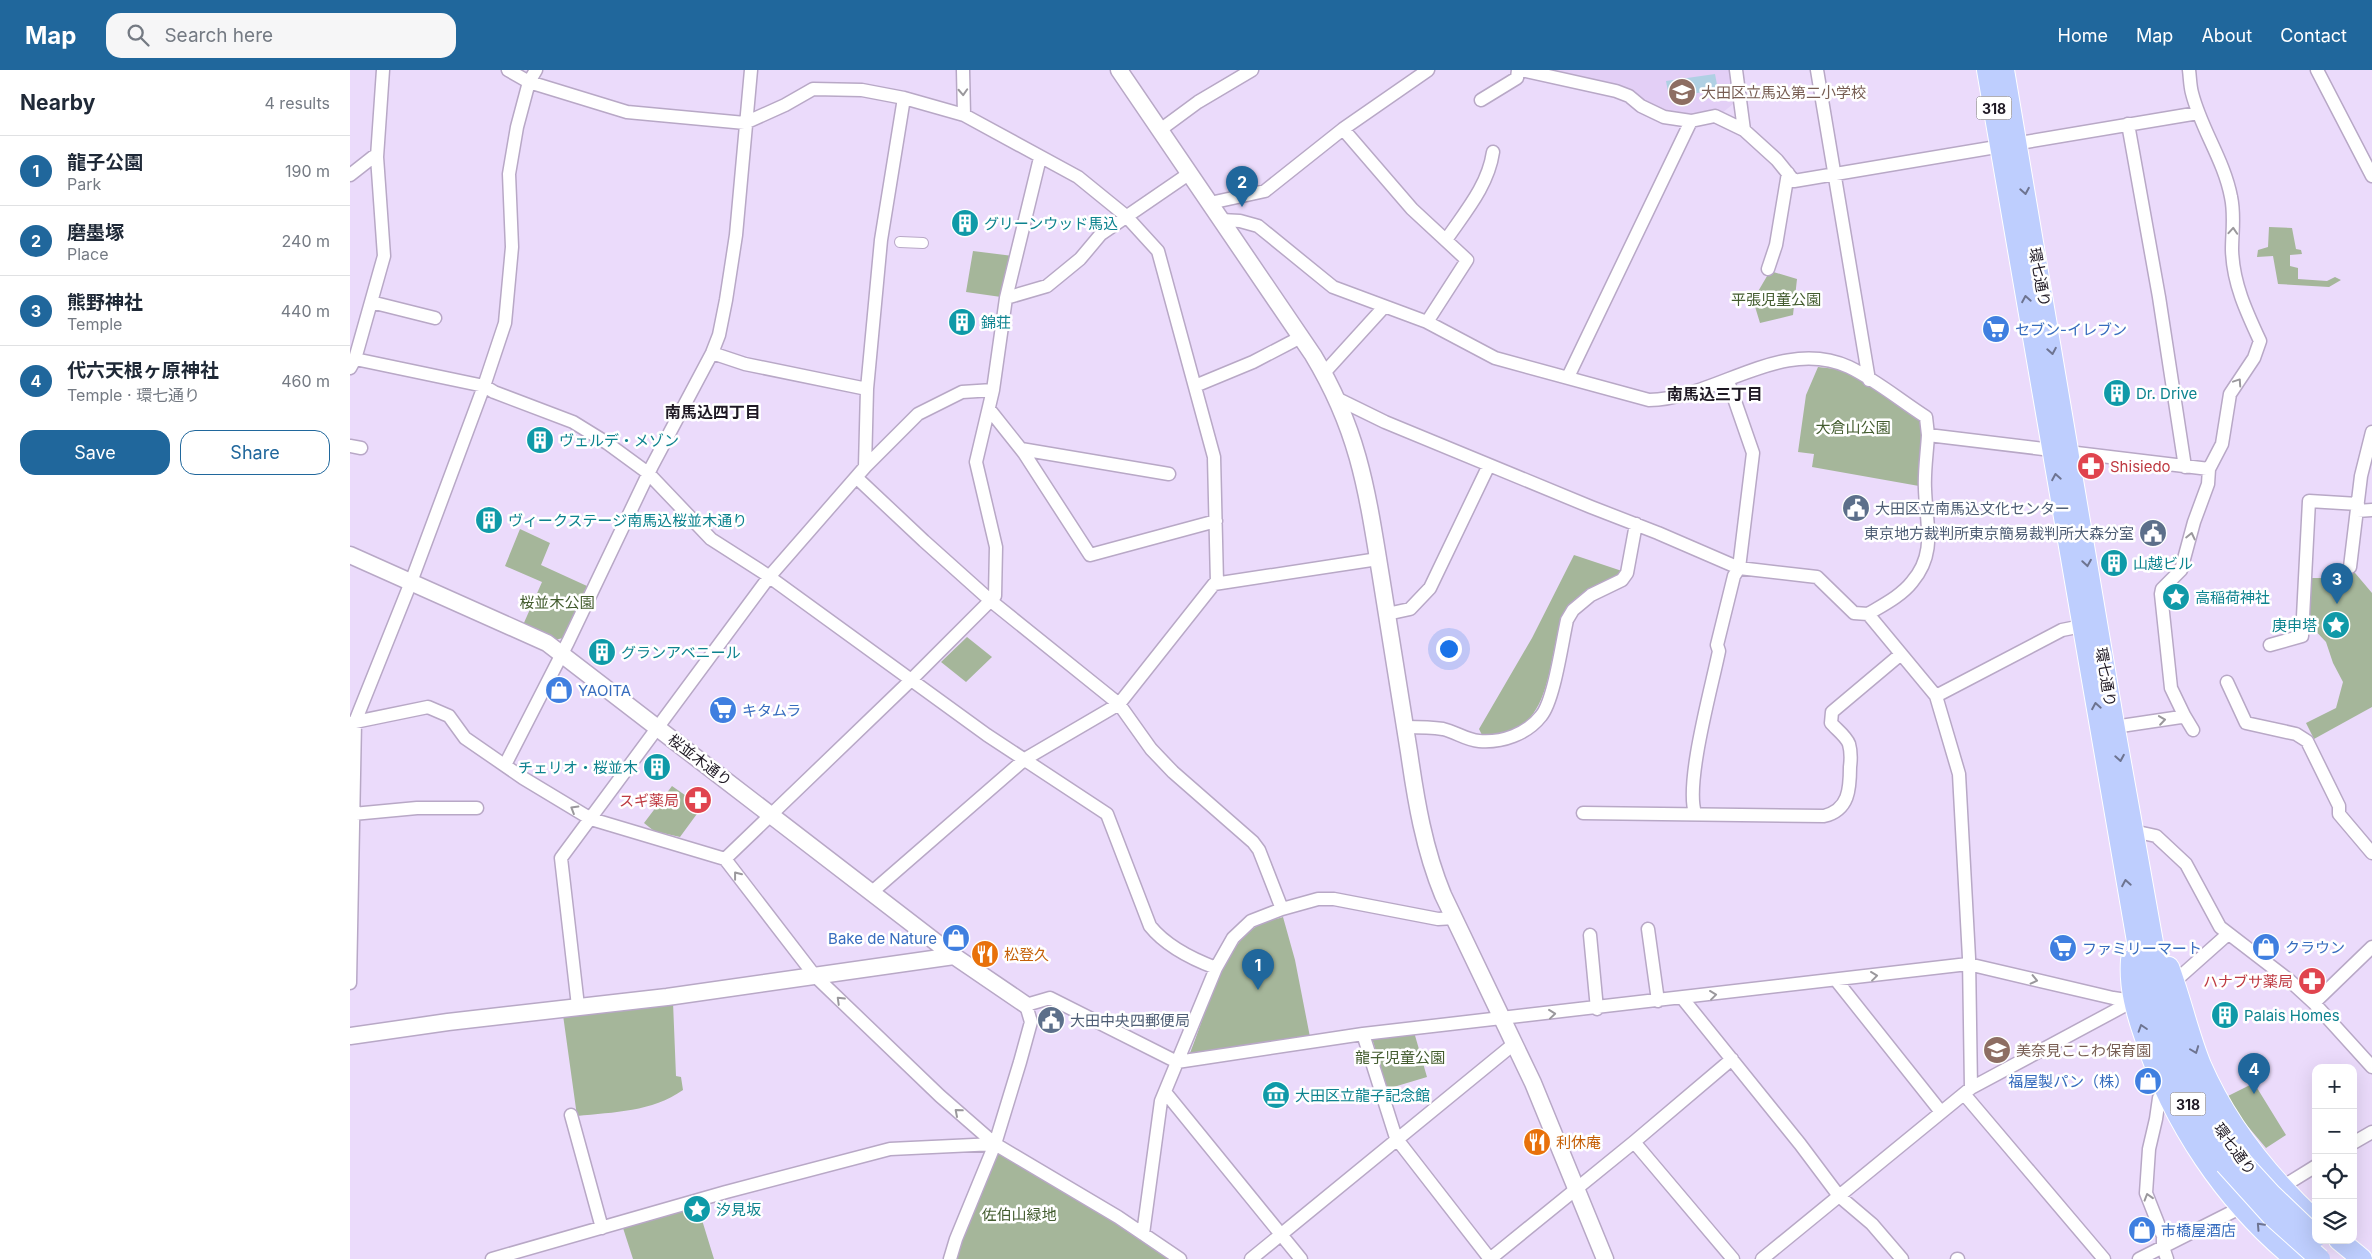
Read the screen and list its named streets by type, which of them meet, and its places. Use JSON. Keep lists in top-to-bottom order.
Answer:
{
  "streets": {
    "main road": ["318", "環七通り"],
    "street": ["桜並木通り"]
  },
  "districts": ["南馬込三丁目", "南馬込四丁目"],
  "parks": [
    "平張児童公園",
    "大倉山公園",
    "桜並木公園",
    "龍子児童公園",
    "佐伯山緑地"
  ],
  "places": {
    "school or university": ["大田区立馬込第二小学校", "美奈見ここわ保育園"],
    "building": [
      "グリーンウッド馬込",
      "錦荘",
      "Dr. Drive",
      "ヴェルデ・メゾン",
      "ヴィークステージ南馬込桜並木通り",
      "山越ビル",
      "グランアベニール",
      "チェリオ・桜並木",
      "Palais Homes"
    ],
    "supermarket": ["セブン-イレブン", "キタムラ", "ファミリーマート"],
    "pharmacy": ["Shisiedo", "スギ薬局", "ハナブサ薬局"],
    "public building": ["大田区立南馬込文化センター", "東京地方裁判所東京簡易裁判所大森分室", "大田中央四郵便局"],
    "place": ["高稲荷神社", "庚申塔", "汐見坂"],
    "shop": [
      "YAOITA",
      "Bake de Nature",
      "クラウン",
      "福屋製パン（株）",
      "市橋屋酒店"
    ],
    "restaurant": ["松登久", "利休庵"],
    "museum": ["大田区立龍子記念館"]
  },
  "page": {
    "header": "Map",
    "search": "Search here",
    "nav": [
      "Home",
      "Map",
      "About",
      "Contact"
    ],
    "heading": ["Nearby", "4 results"],
    "list": [
      {
        "mark": "1",
        "name": "龍子公園",
        "note": "Park",
        "value": "190 m"
      },
      {
        "mark": "2",
        "name": "磨墨塚",
        "note": "Place",
        "value": "240 m"
      },
      {
        "mark": "3",
        "name": "熊野神社",
        "note": "Temple",
        "value": "440 m"
      },
      {
        "mark": "4",
        "name": "代六天根ヶ原神社",
        "note": "Temple · 環七通り",
        "value": "460 m"
      }
    ],
    "pins": [
      "2",
      "3",
      "1",
      "4"
    ],
    "buttons": ["Save", "Share"],
    "map_buttons": ["+", "−"]
  }
}
